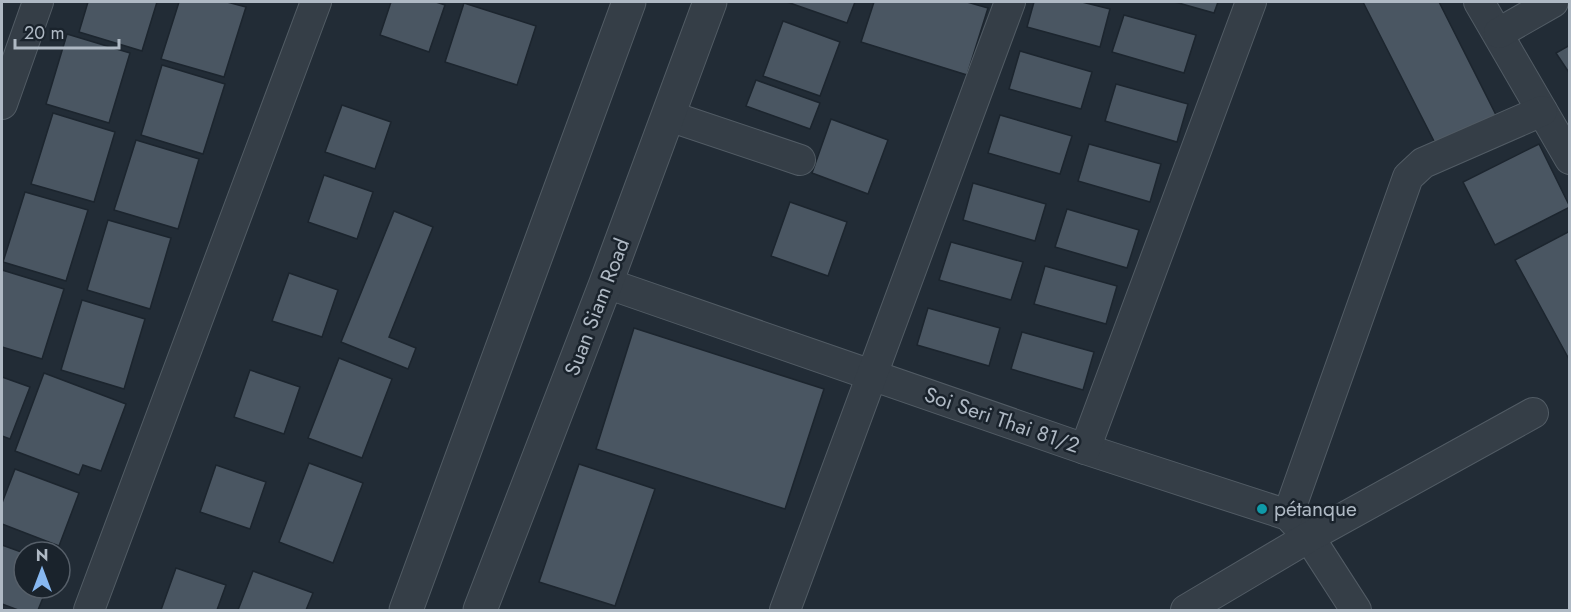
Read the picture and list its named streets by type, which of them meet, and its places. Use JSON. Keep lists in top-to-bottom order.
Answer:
{
  "streets": {
    "street": ["Suan Siam Road", "Soi Seri Thai 81/2"]
  },
  "crossings": [
    ["Suan Siam Road", "Soi Seri Thai 81/2"]
  ],
  "places": ["pétanque"],
  "scale_bar": "20 m",
  "north": "top"
}
